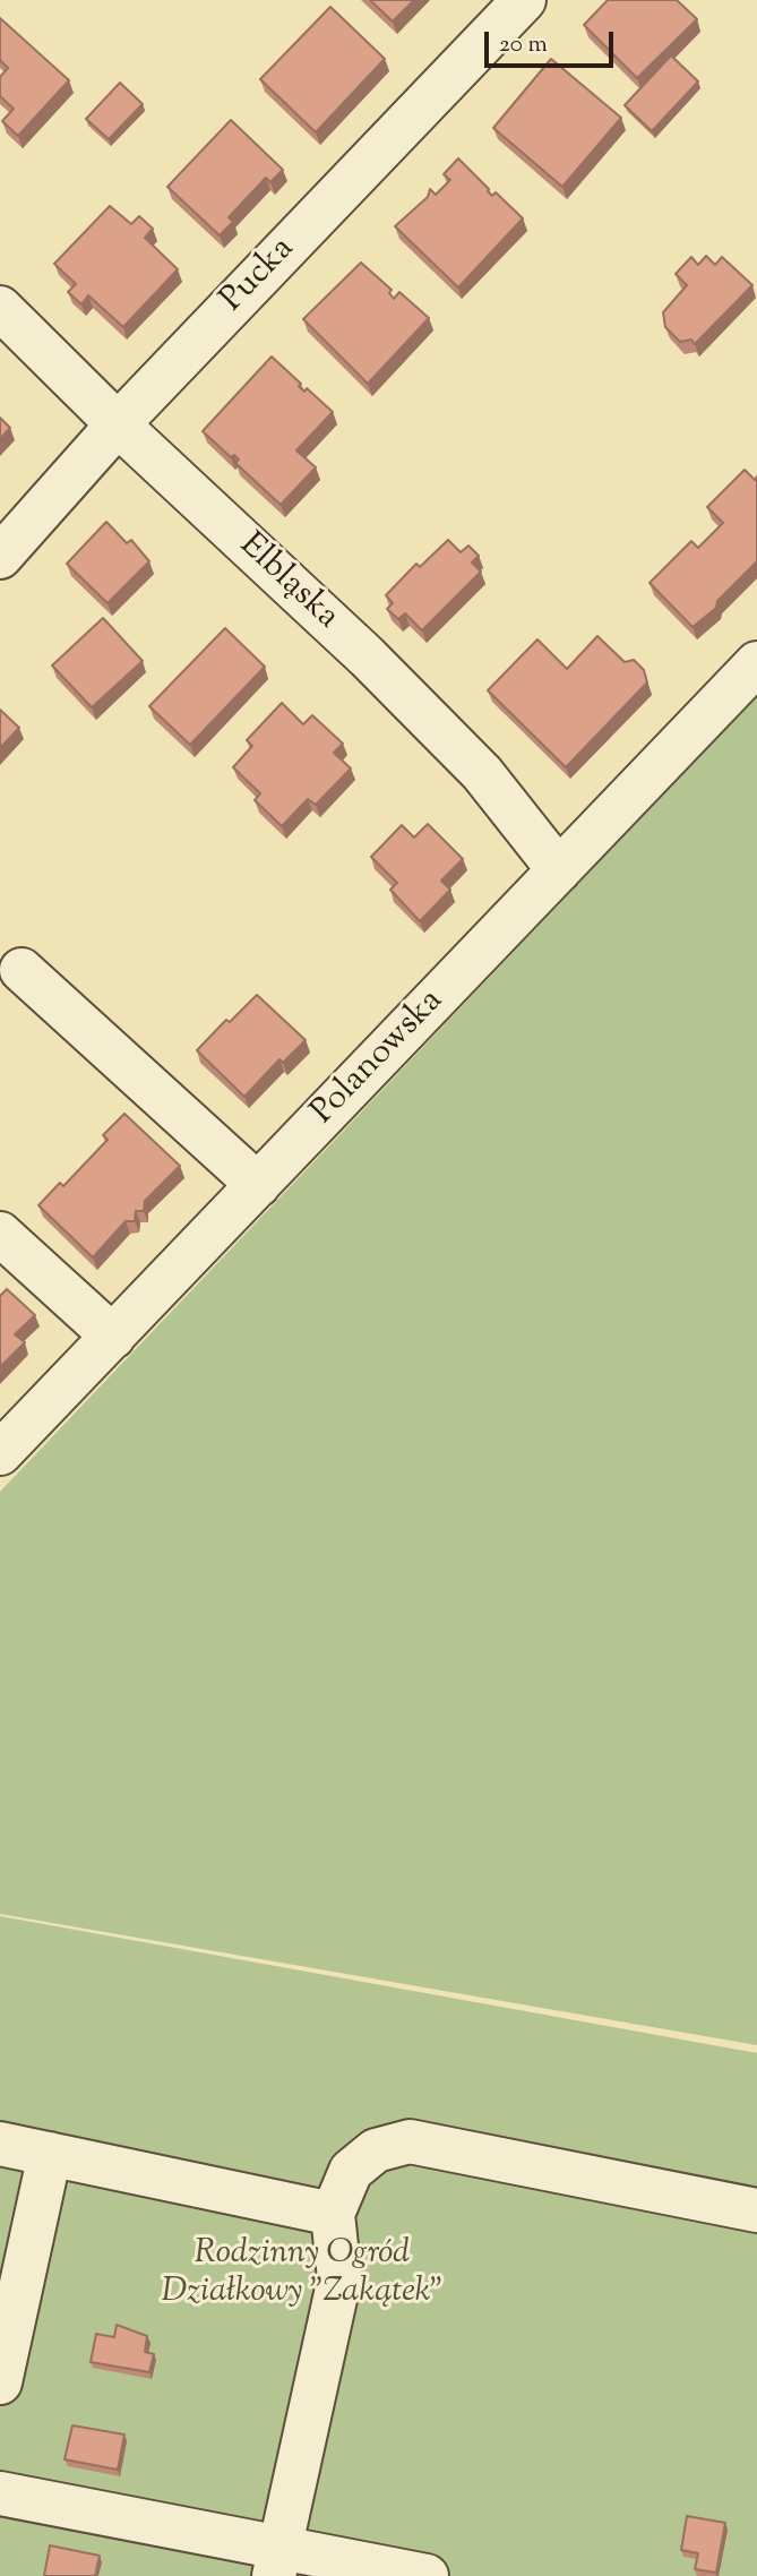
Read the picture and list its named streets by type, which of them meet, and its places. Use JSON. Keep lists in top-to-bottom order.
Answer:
{
  "streets": {
    "street": ["Pucka", "Elbląska", "Polanowska"]
  },
  "crossings": [
    ["Pucka", "Elbląska"],
    ["Elbląska", "Polanowska"]
  ],
  "parks": ["Rodzinny Ogród Działkowy \"Zakątek\""],
  "scale_bar": "20 m"
}
